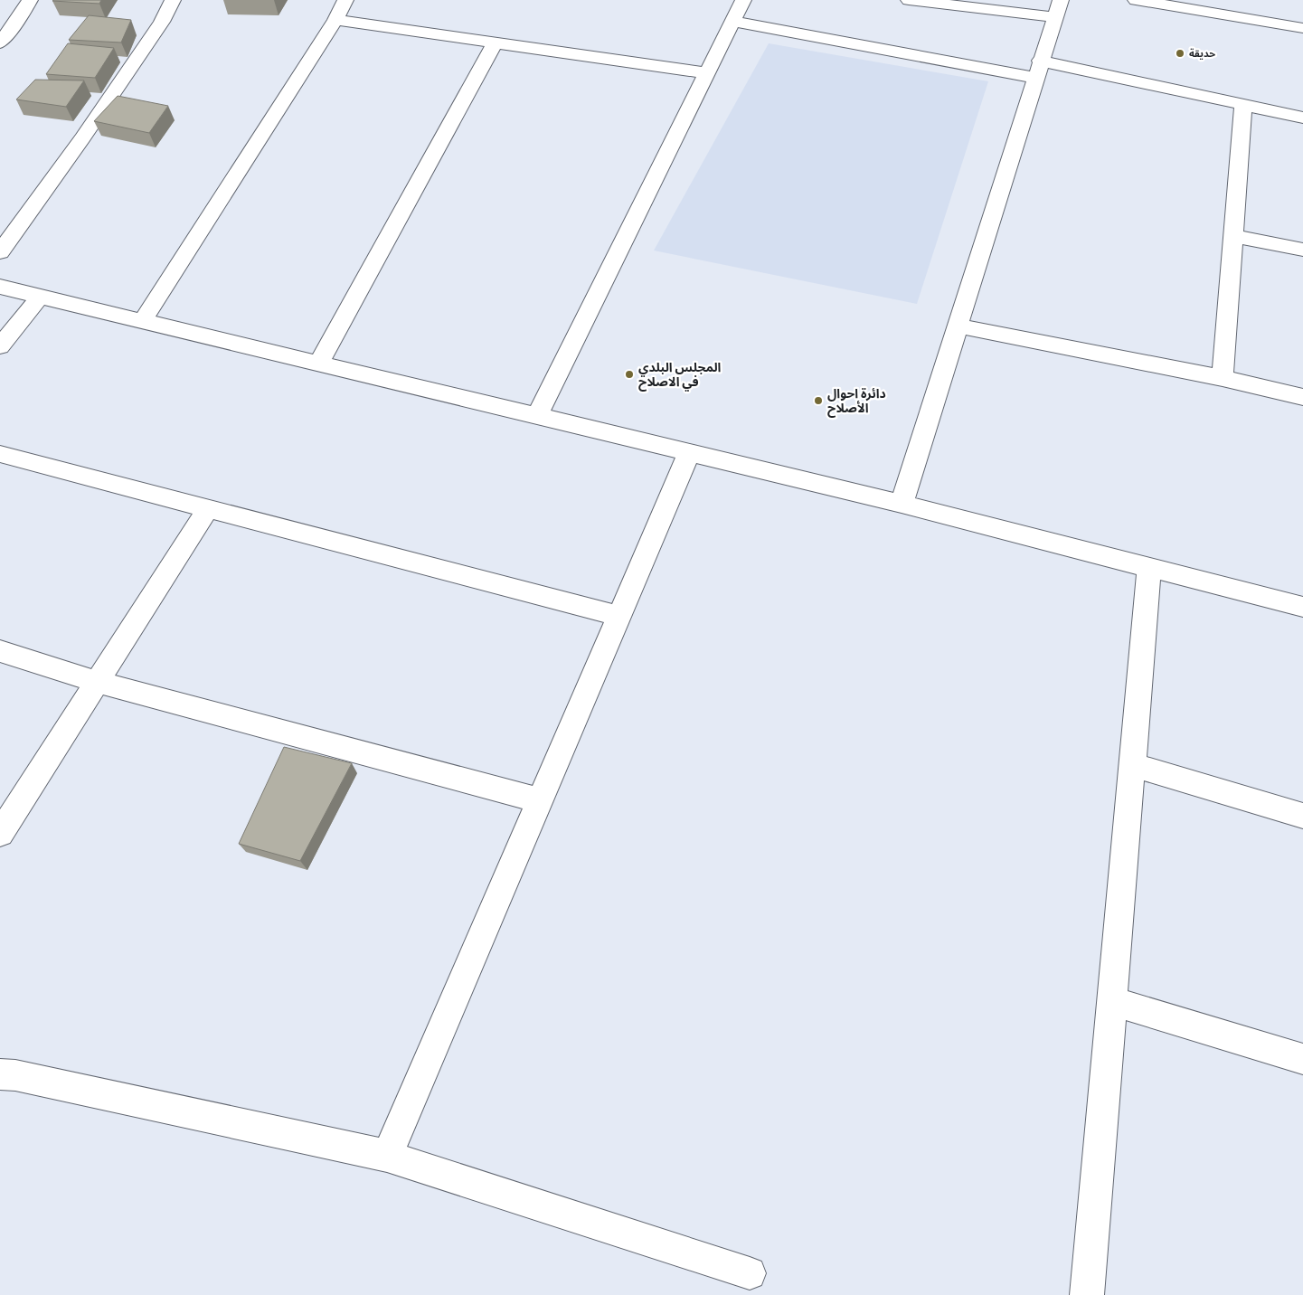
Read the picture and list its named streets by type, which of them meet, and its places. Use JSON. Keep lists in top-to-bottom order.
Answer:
{
  "places": ["حديقة", "المجلس البلدي في الاصلاح", "دائرة احوال الأصلاح"]
}
